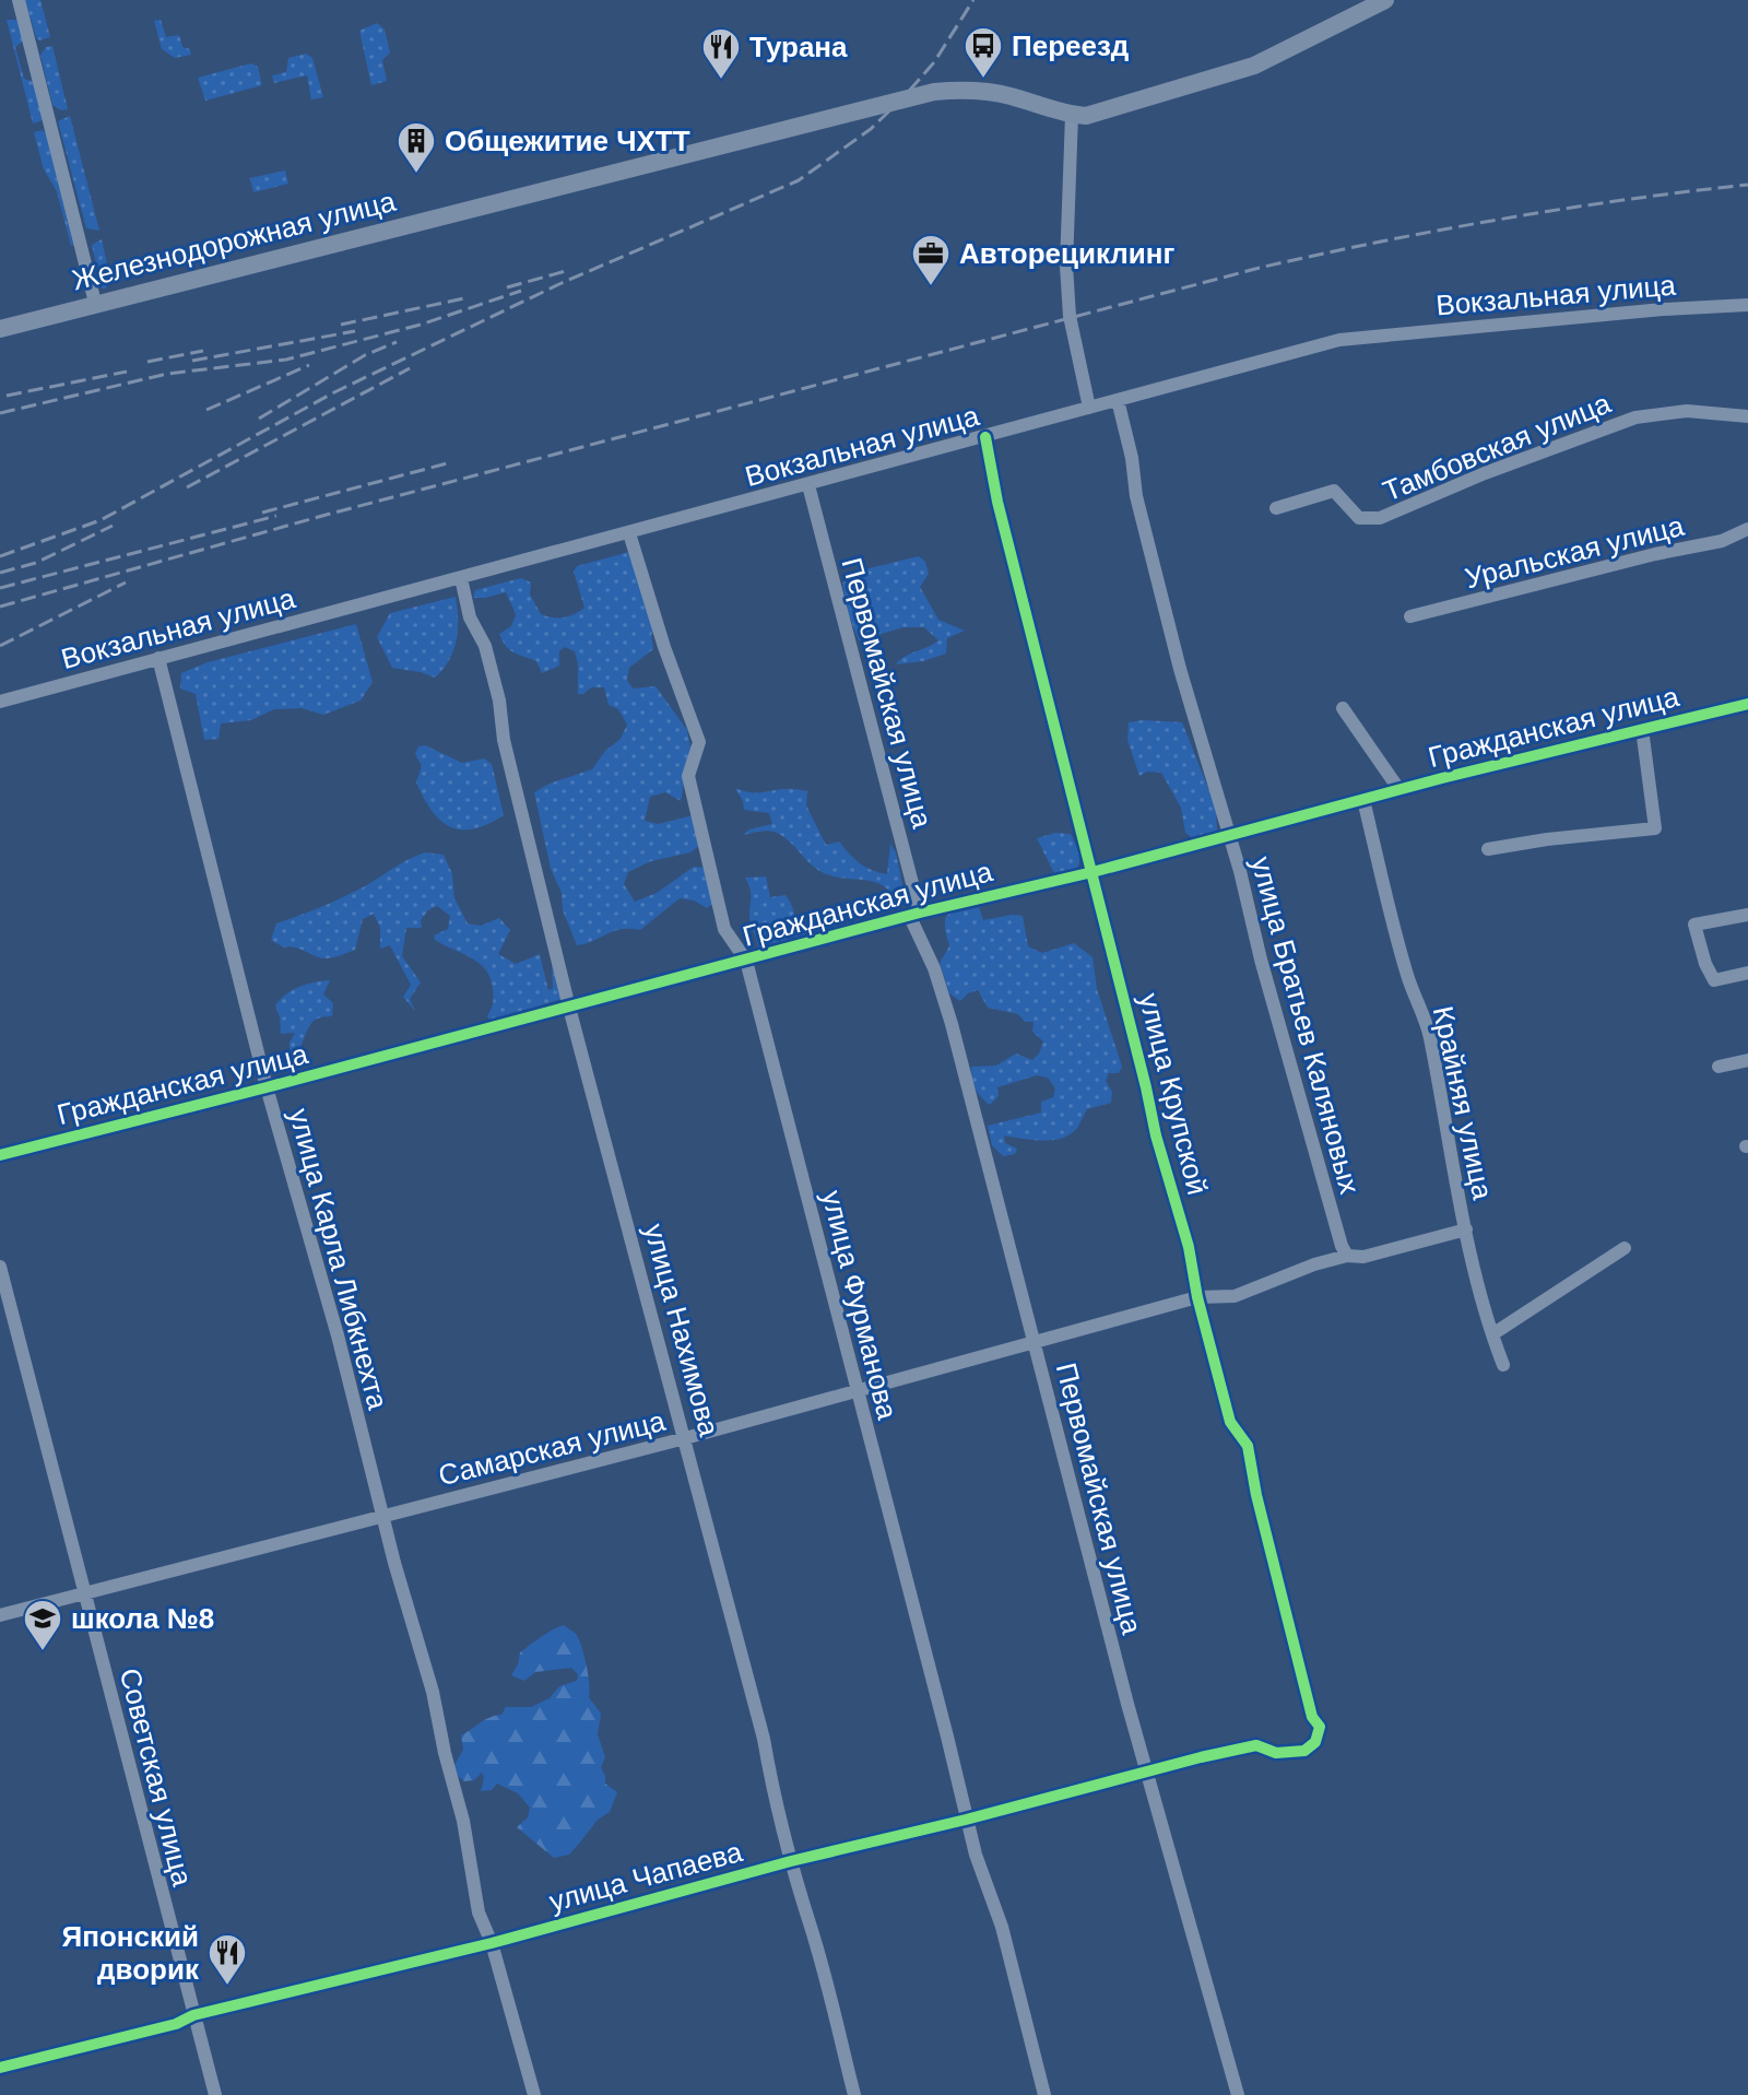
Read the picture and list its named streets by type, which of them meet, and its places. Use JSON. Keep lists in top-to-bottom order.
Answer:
{
  "streets": {
    "main road": ["Железнодорожная улица"],
    "street": [
      "Вокзальная улица",
      "Тамбовская улица",
      "Уральская улица",
      "Первомайская улица",
      "Гражданская улица",
      "улица Братьев Каляновых",
      "улица Крупской",
      "Крайняя улица",
      "улица Карла Либкнехта",
      "улица Фурманова",
      "улица Нахимова",
      "Самарская улица",
      "Советская улица",
      "улица Чапаева"
    ]
  },
  "crossings": [
    ["Вокзальная улица", "Первомайская улица"],
    ["Вокзальная улица", "улица Братьев Каляновых"],
    ["Вокзальная улица", "улица Крупской"],
    ["Вокзальная улица", "улица Карла Либкнехта"],
    ["Вокзальная улица", "улица Фурманова"],
    ["Вокзальная улица", "улица Нахимова"],
    ["Первомайская улица", "Гражданская улица"],
    ["Первомайская улица", "Самарская улица"],
    ["Первомайская улица", "улица Чапаева"],
    ["Гражданская улица", "улица Братьев Каляновых"],
    ["Гражданская улица", "улица Крупской"],
    ["Гражданская улица", "Крайняя улица"],
    ["Гражданская улица", "улица Карла Либкнехта"],
    ["Гражданская улица", "улица Фурманова"],
    ["Гражданская улица", "улица Нахимова"],
    ["улица Братьев Каляновых", "Самарская улица"],
    ["улица Крупской", "Самарская улица"],
    ["улица Крупской", "улица Чапаева"],
    ["Крайняя улица", "Самарская улица"],
    ["улица Карла Либкнехта", "Самарская улица"],
    ["улица Карла Либкнехта", "улица Чапаева"],
    ["улица Фурманова", "Самарская улица"],
    ["улица Фурманова", "улица Чапаева"],
    ["улица Нахимова", "Самарская улица"],
    ["улица Нахимова", "улица Чапаева"],
    ["Самарская улица", "Советская улица"],
    ["Советская улица", "улица Чапаева"]
  ],
  "places": {
    "bus stop": ["Переезд"],
    "restaurant": ["Турана", "Японский дворик"],
    "building": ["Общежитие ЧХТТ"],
    "office": ["Авторециклинг"],
    "school or university": ["школа №8"]
  }
}
